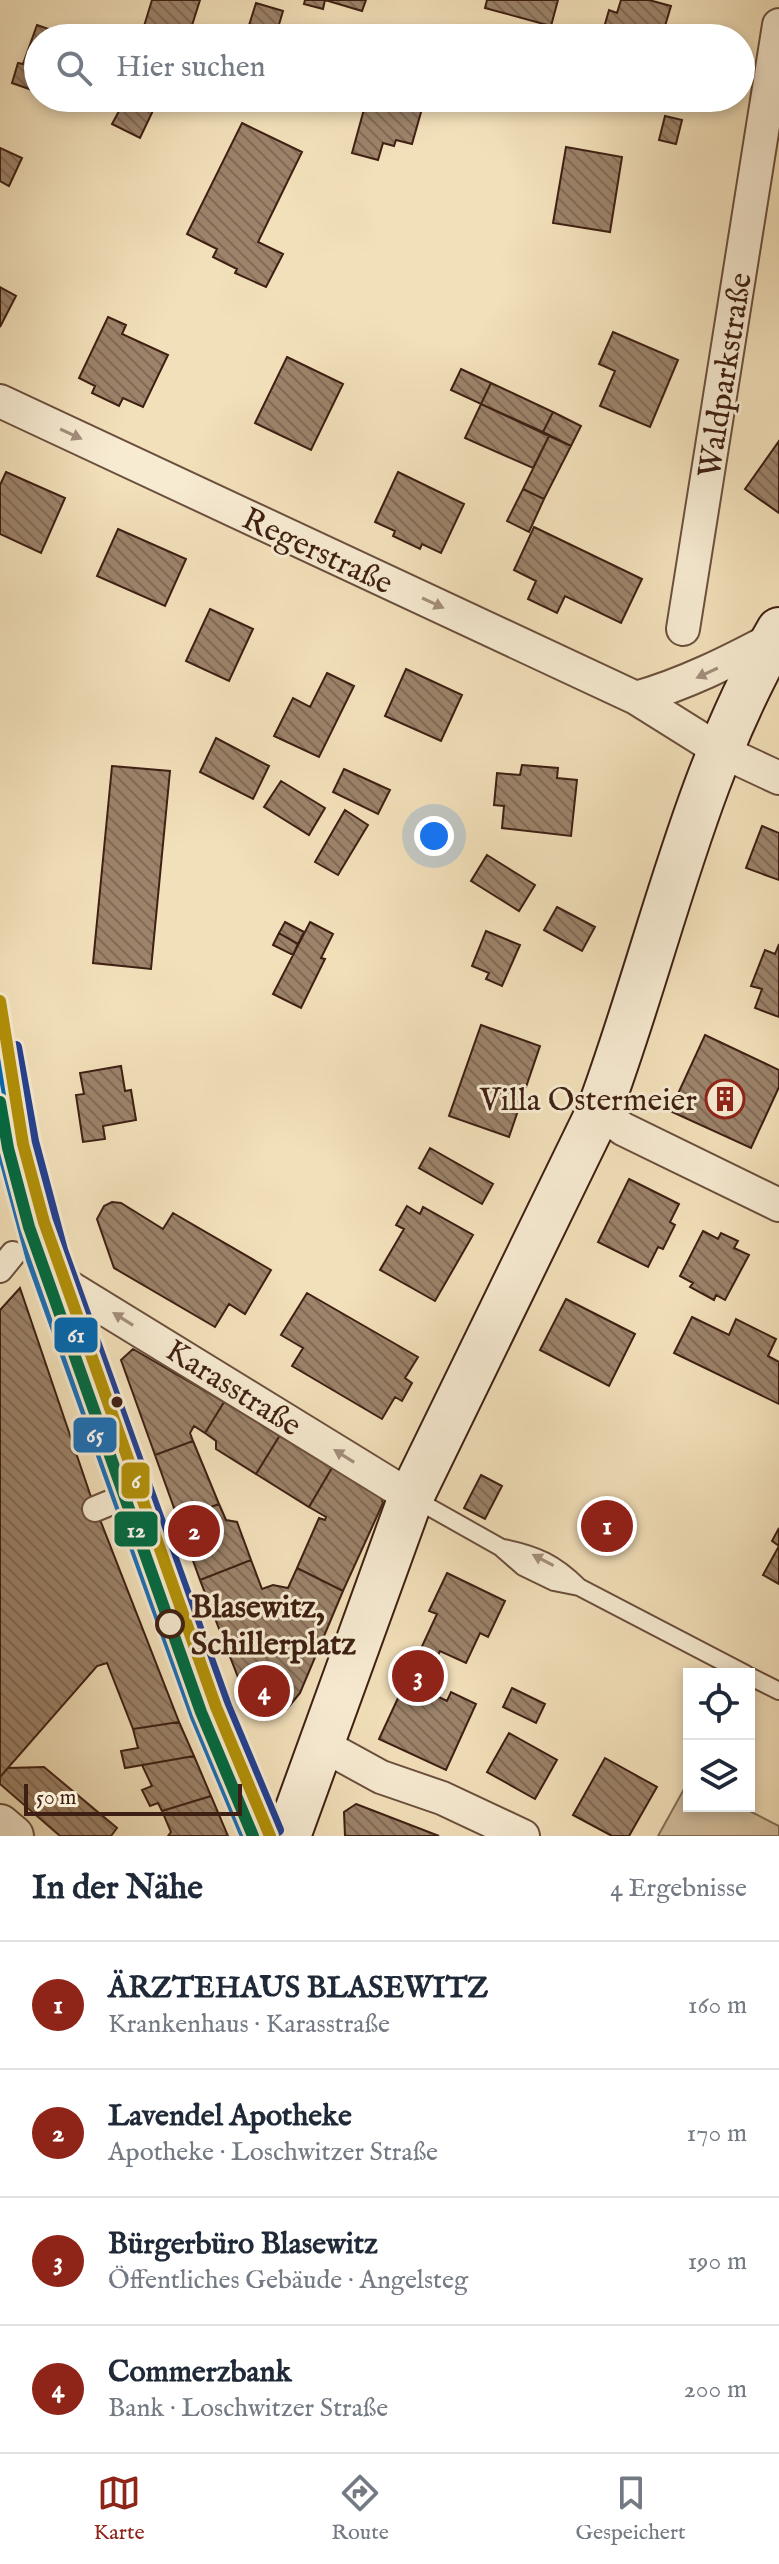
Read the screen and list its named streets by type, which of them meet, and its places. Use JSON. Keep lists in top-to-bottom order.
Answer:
{
  "streets": {
    "street": ["Waldparkstraße", "Regerstraße", "Karasstraße"]
  },
  "one_way": ["Regerstraße", "Karasstraße"],
  "places": {
    "building": ["Villa Ostermeier"],
    "other": ["Blasewitz, Schillerplatz"]
  },
  "lines": [
    "transit line 6",
    "transit line 61",
    "transit line 12",
    "transit line 65"
  ],
  "scale_bar": "50 m",
  "page": {
    "search": "Hier suchen",
    "pins": [
      "1",
      "2",
      "3",
      "4"
    ],
    "scale": "50 m",
    "heading": ["In der Nähe", "4 Ergebnisse"],
    "list": [
      {
        "mark": "1",
        "name": "ÄRZTEHAUS BLASEWITZ",
        "note": "Krankenhaus · Karasstraße",
        "value": "160 m"
      },
      {
        "mark": "2",
        "name": "Lavendel Apotheke",
        "note": "Apotheke · Loschwitzer Straße",
        "value": "170 m"
      },
      {
        "mark": "3",
        "name": "Bürgerbüro Blasewitz",
        "note": "Öffentliches Gebäude · Angelsteg",
        "value": "190 m"
      },
      {
        "mark": "4",
        "name": "Commerzbank",
        "note": "Bank · Loschwitzer Straße",
        "value": "200 m"
      }
    ],
    "nav": ["Karte", "Route", "Gespeichert"]
  }
}
